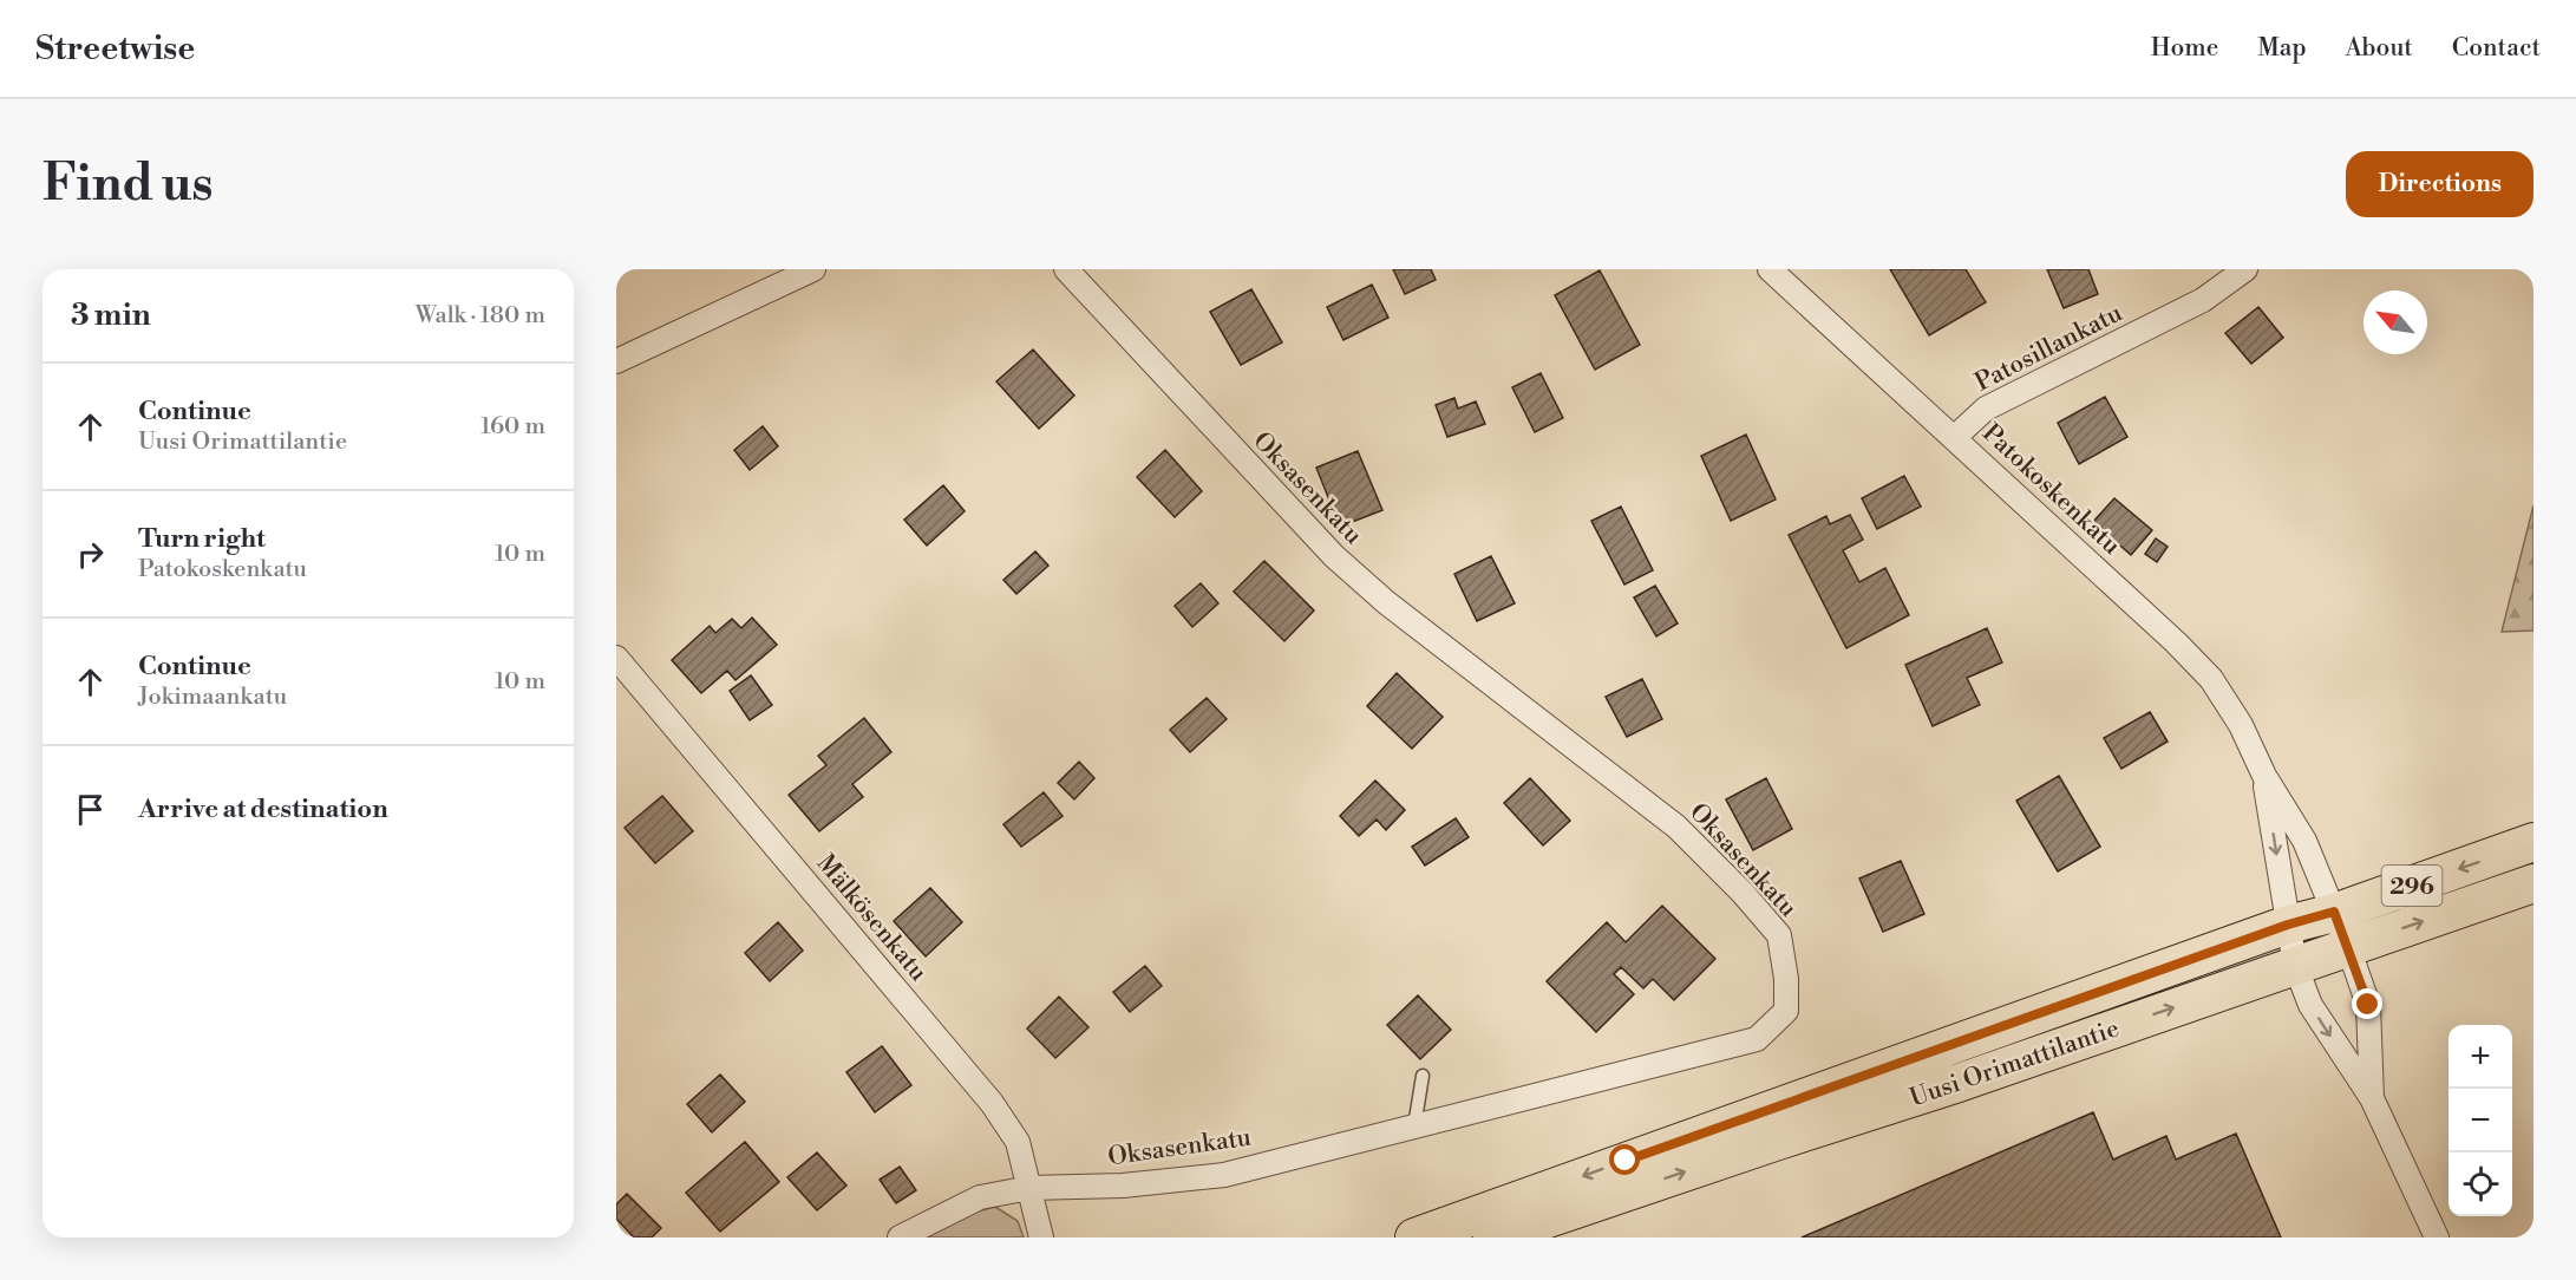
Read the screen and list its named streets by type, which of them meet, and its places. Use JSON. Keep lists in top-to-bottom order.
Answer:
{
  "streets": {
    "main road": ["296", "Uusi Orimattilantie"],
    "street": [
      "Patosillankatu",
      "Oksasenkatu",
      "Patokoskenkatu",
      "Mälkösenkatu"
    ]
  },
  "crossings": [
    ["Patosillankatu", "Patokoskenkatu"],
    ["Oksasenkatu", "Mälkösenkatu"],
    ["Patokoskenkatu", "Uusi Orimattilantie"]
  ],
  "north": "top left",
  "page": {
    "header": "Streetwise",
    "nav": [
      "Home",
      "Map",
      "About",
      "Contact"
    ],
    "buttons": "Directions",
    "title": "Find us",
    "heading": ["3 min", "Walk · 180 m"],
    "list": [
      ["Continue", "Uusi Orimattilantie", "160 m"],
      ["Turn right", "Patokoskenkatu", "10 m"],
      ["Continue", "Jokimaankatu", "10 m"],
      "Arrive at destination"
    ],
    "map_buttons": ["+", "−"]
  }
}
